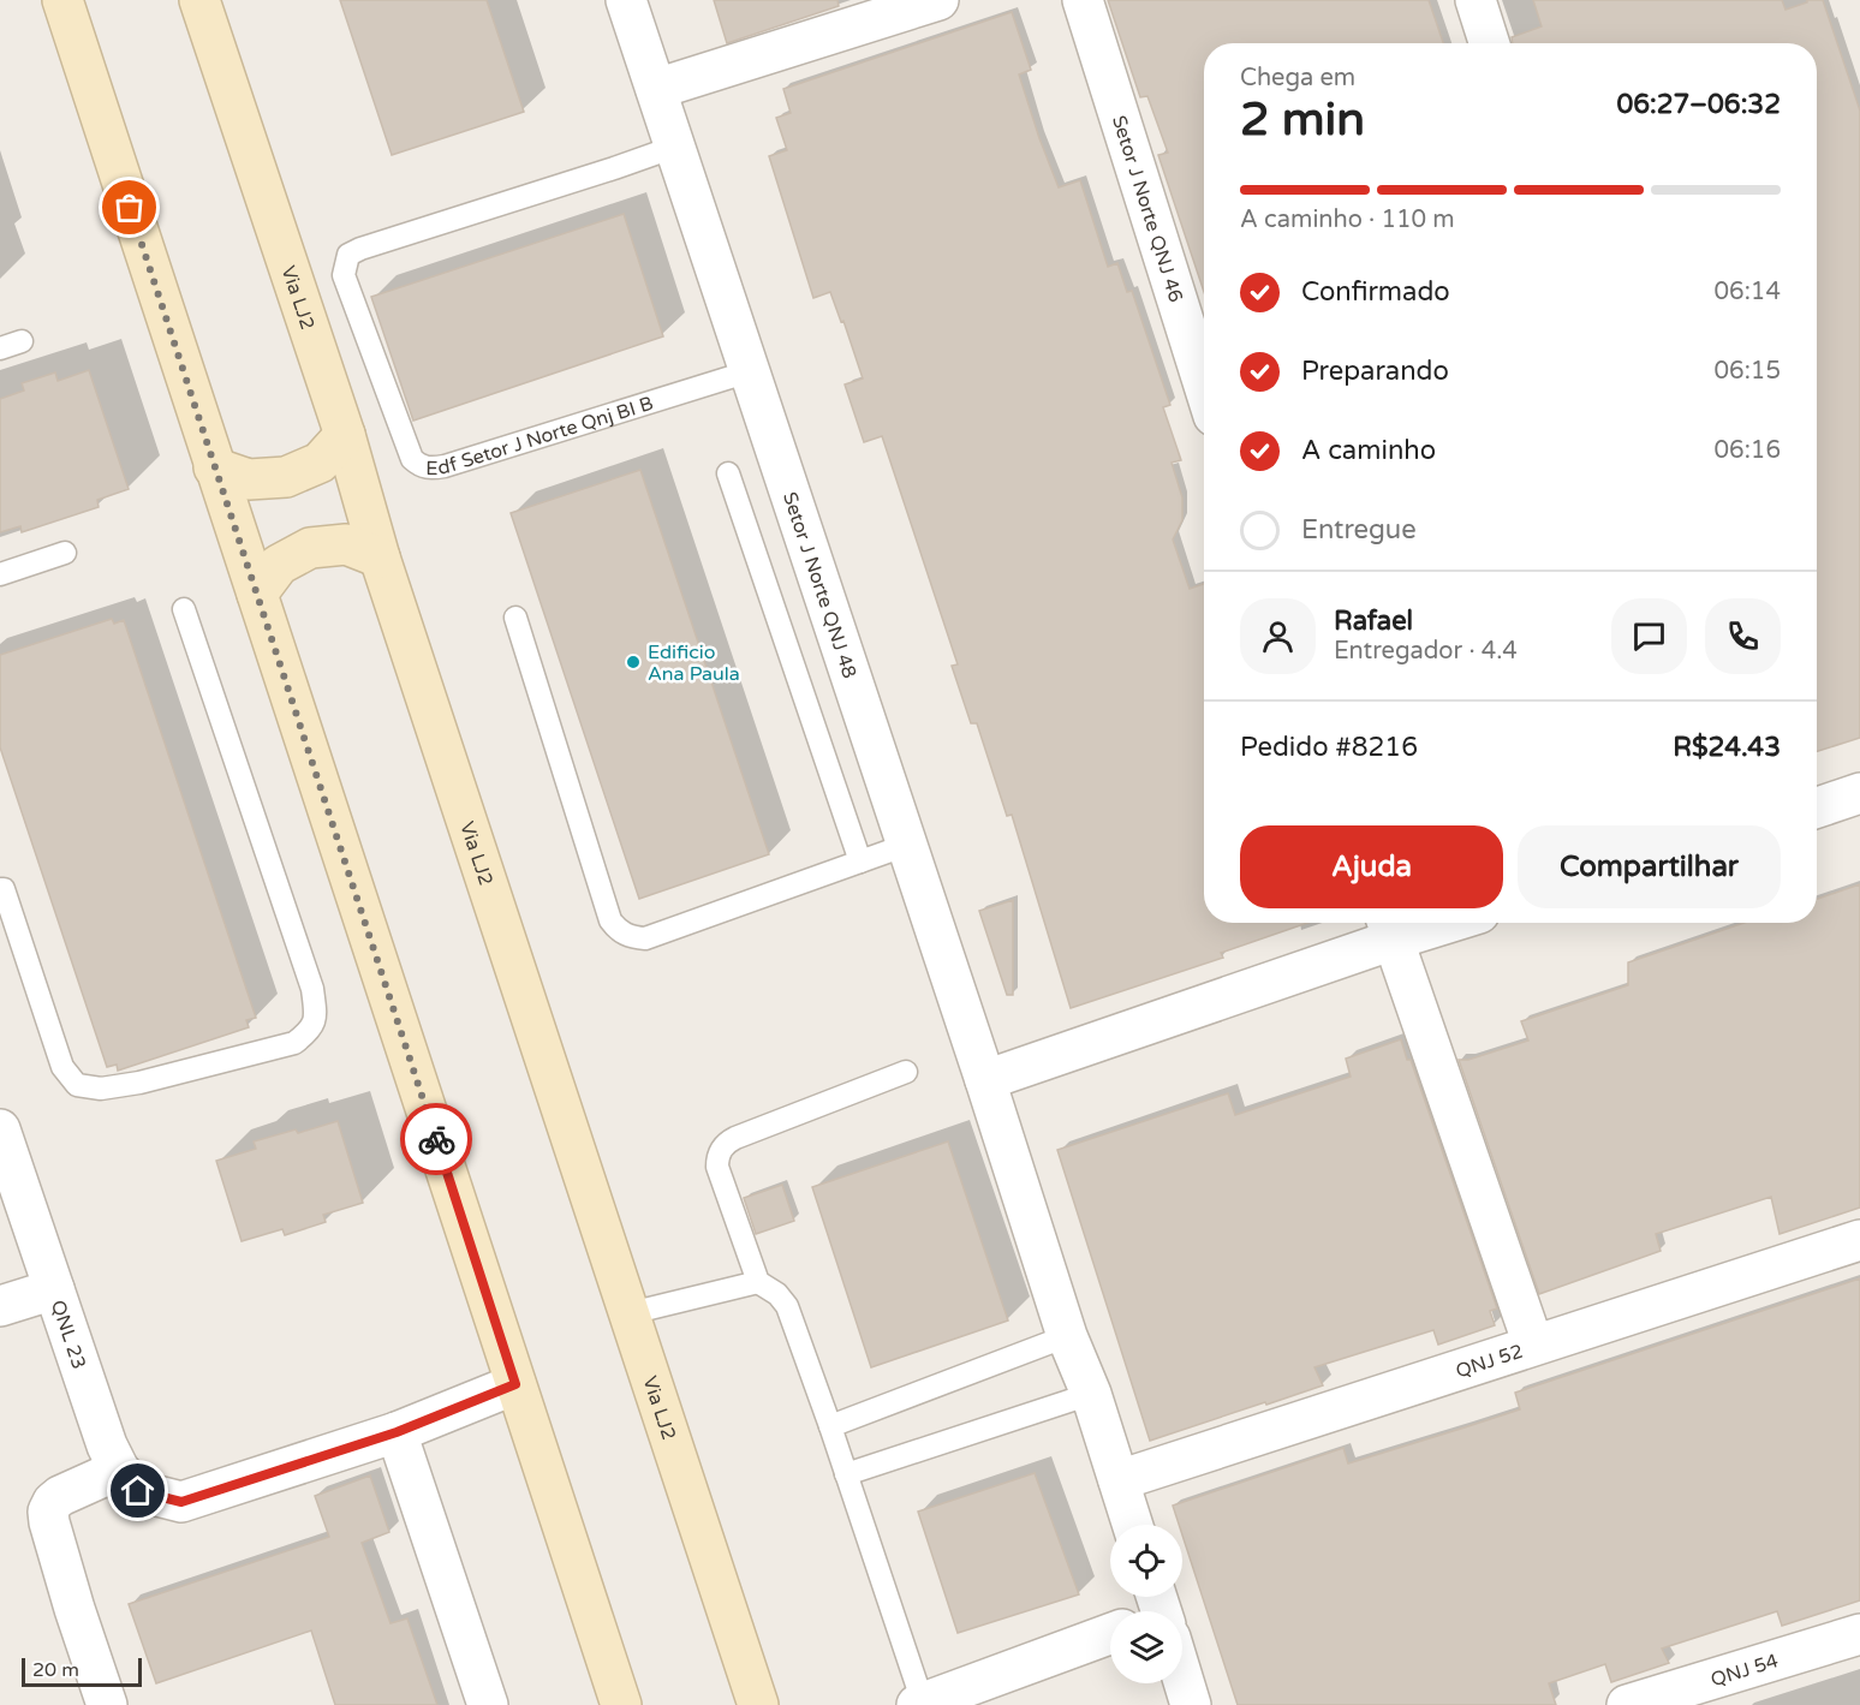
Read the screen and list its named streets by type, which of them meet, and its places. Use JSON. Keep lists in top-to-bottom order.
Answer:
{
  "streets": {
    "main road": ["Via LJ2"],
    "street": [
      "Setor J Norte QNJ 46",
      "Setor J Norte QNJ 48",
      "QNL 23",
      "QNJ 52",
      "QNJ 54"
    ],
    "lane": ["Edf Setor J Norte Qnj BI B"]
  },
  "crossings": [
    ["Edf Setor J Norte Qnj BI B", "Setor J Norte QNJ 48"],
    ["Setor J Norte QNJ 48", "QNJ 52"]
  ],
  "places": ["Edificio Ana Paula"],
  "scale_bar": "20 m",
  "page": {
    "heading": ["2 min", "Chega em", "06:27–06:32"],
    "panel": [
      "Rafael",
      "Entregador · 4.4",
      "Pedido #8216",
      "R$24.43"
    ],
    "bar": "A caminho · 110 m",
    "list": [
      ["Confirmado", "06:14"],
      ["Preparando", "06:15"],
      ["A caminho", "06:16"],
      "Entregue"
    ],
    "buttons": ["Ajuda", "Compartilhar"],
    "scale": "20 m"
  }
}
